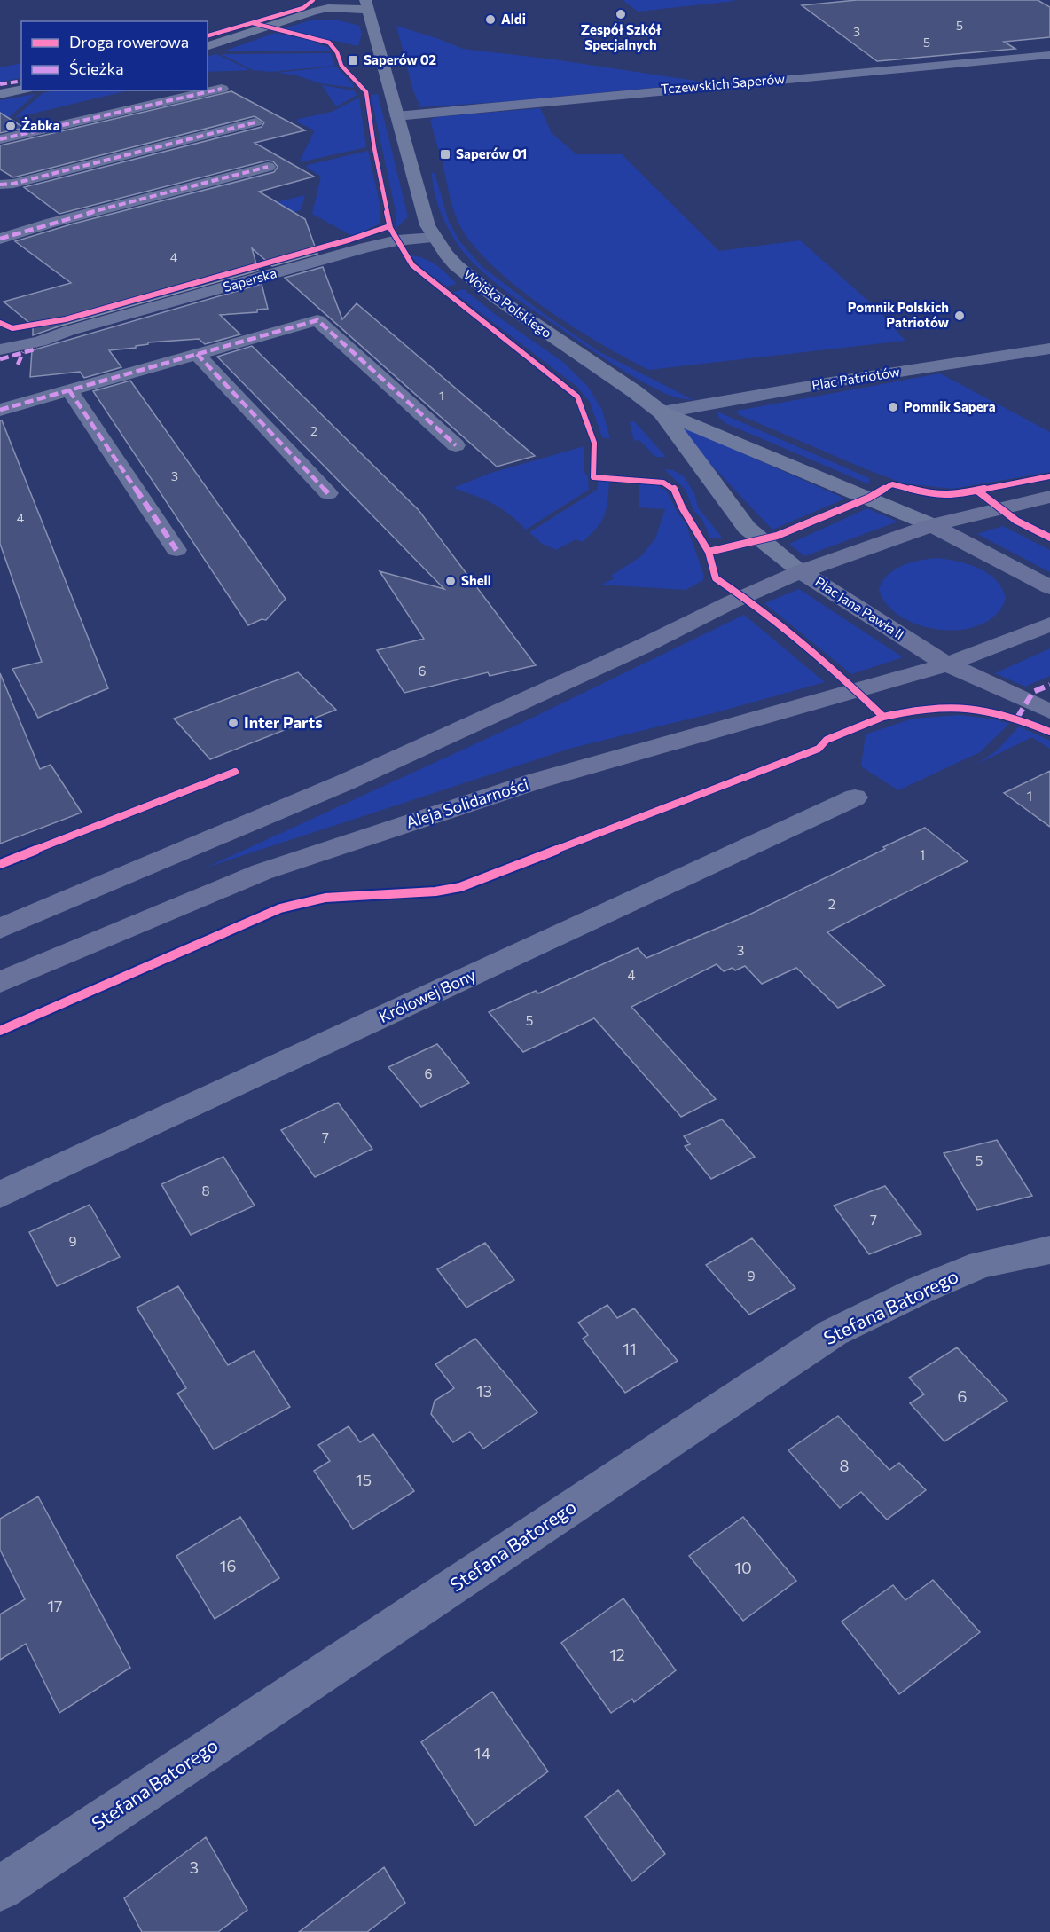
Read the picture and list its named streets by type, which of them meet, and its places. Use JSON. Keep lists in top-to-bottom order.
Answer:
{
  "streets": {
    "main road": ["Plac Jana Pawła II", "Aleja Solidarności"],
    "street": [
      "Tczewskich Saperów",
      "Saperska",
      "Wojska Polskiego",
      "Plac Patriotów",
      "Królowej Bony",
      "Stefana Batorego"
    ]
  },
  "crossings": [
    ["Tczewskich Saperów", "Wojska Polskiego"],
    ["Saperska", "Wojska Polskiego"],
    ["Wojska Polskiego", "Plac Patriotów"],
    ["Wojska Polskiego", "Plac Jana Pawła II"],
    ["Plac Jana Pawła II", "Aleja Solidarności"]
  ],
  "places": {
    "other": [
      "Zespół Szkół Specjalnych",
      "Aldi",
      "Żabka",
      "Pomnik Polskich Patriotów",
      "Pomnik Sapera",
      "Shell",
      "Inter Parts"
    ],
    "transit": ["Saperów 02", "Saperów 01"]
  },
  "house_numbers": [
    "5",
    "3",
    "5",
    "4",
    "1",
    "2",
    "3",
    "4",
    "6",
    "1",
    "1",
    "2",
    "3",
    "4",
    "5",
    "6",
    "7",
    "5",
    "8",
    "7",
    "9",
    "9",
    "11",
    "13",
    "6",
    "8",
    "15",
    "16",
    "10",
    "17",
    "12",
    "14",
    "3"
  ],
  "legend": ["Droga rowerowa", "Ścieżka"]
}
